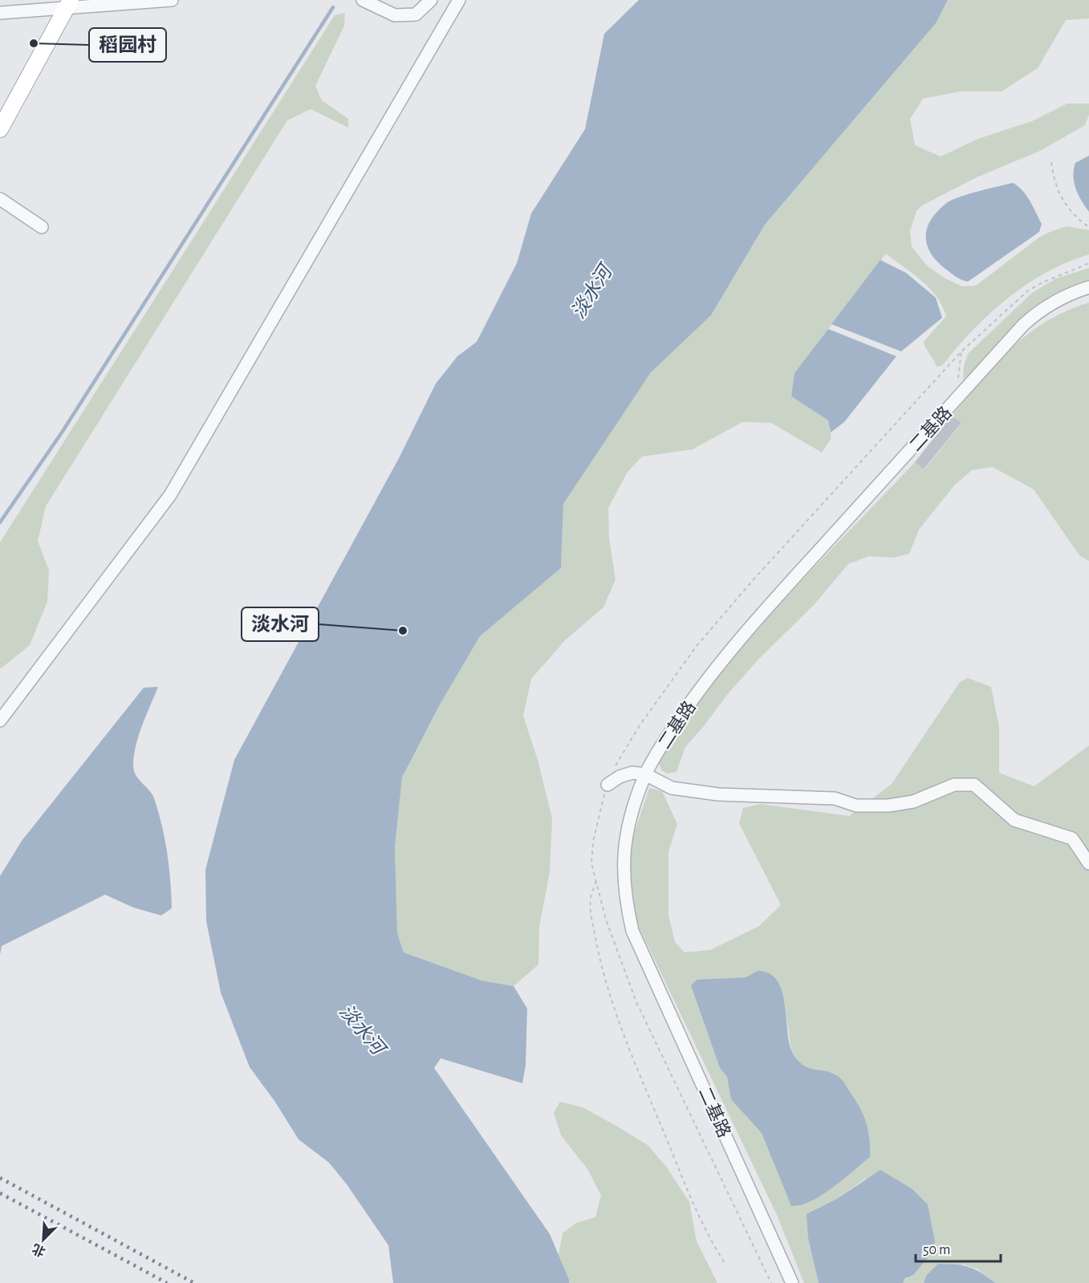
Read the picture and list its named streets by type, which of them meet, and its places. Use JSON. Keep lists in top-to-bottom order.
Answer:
{
  "streets": {
    "street": ["二基路"]
  },
  "water": ["淡水河"],
  "places": ["稻园村", "淡水河"],
  "scale_bar": "50 m",
  "north": "bottom left"
}
